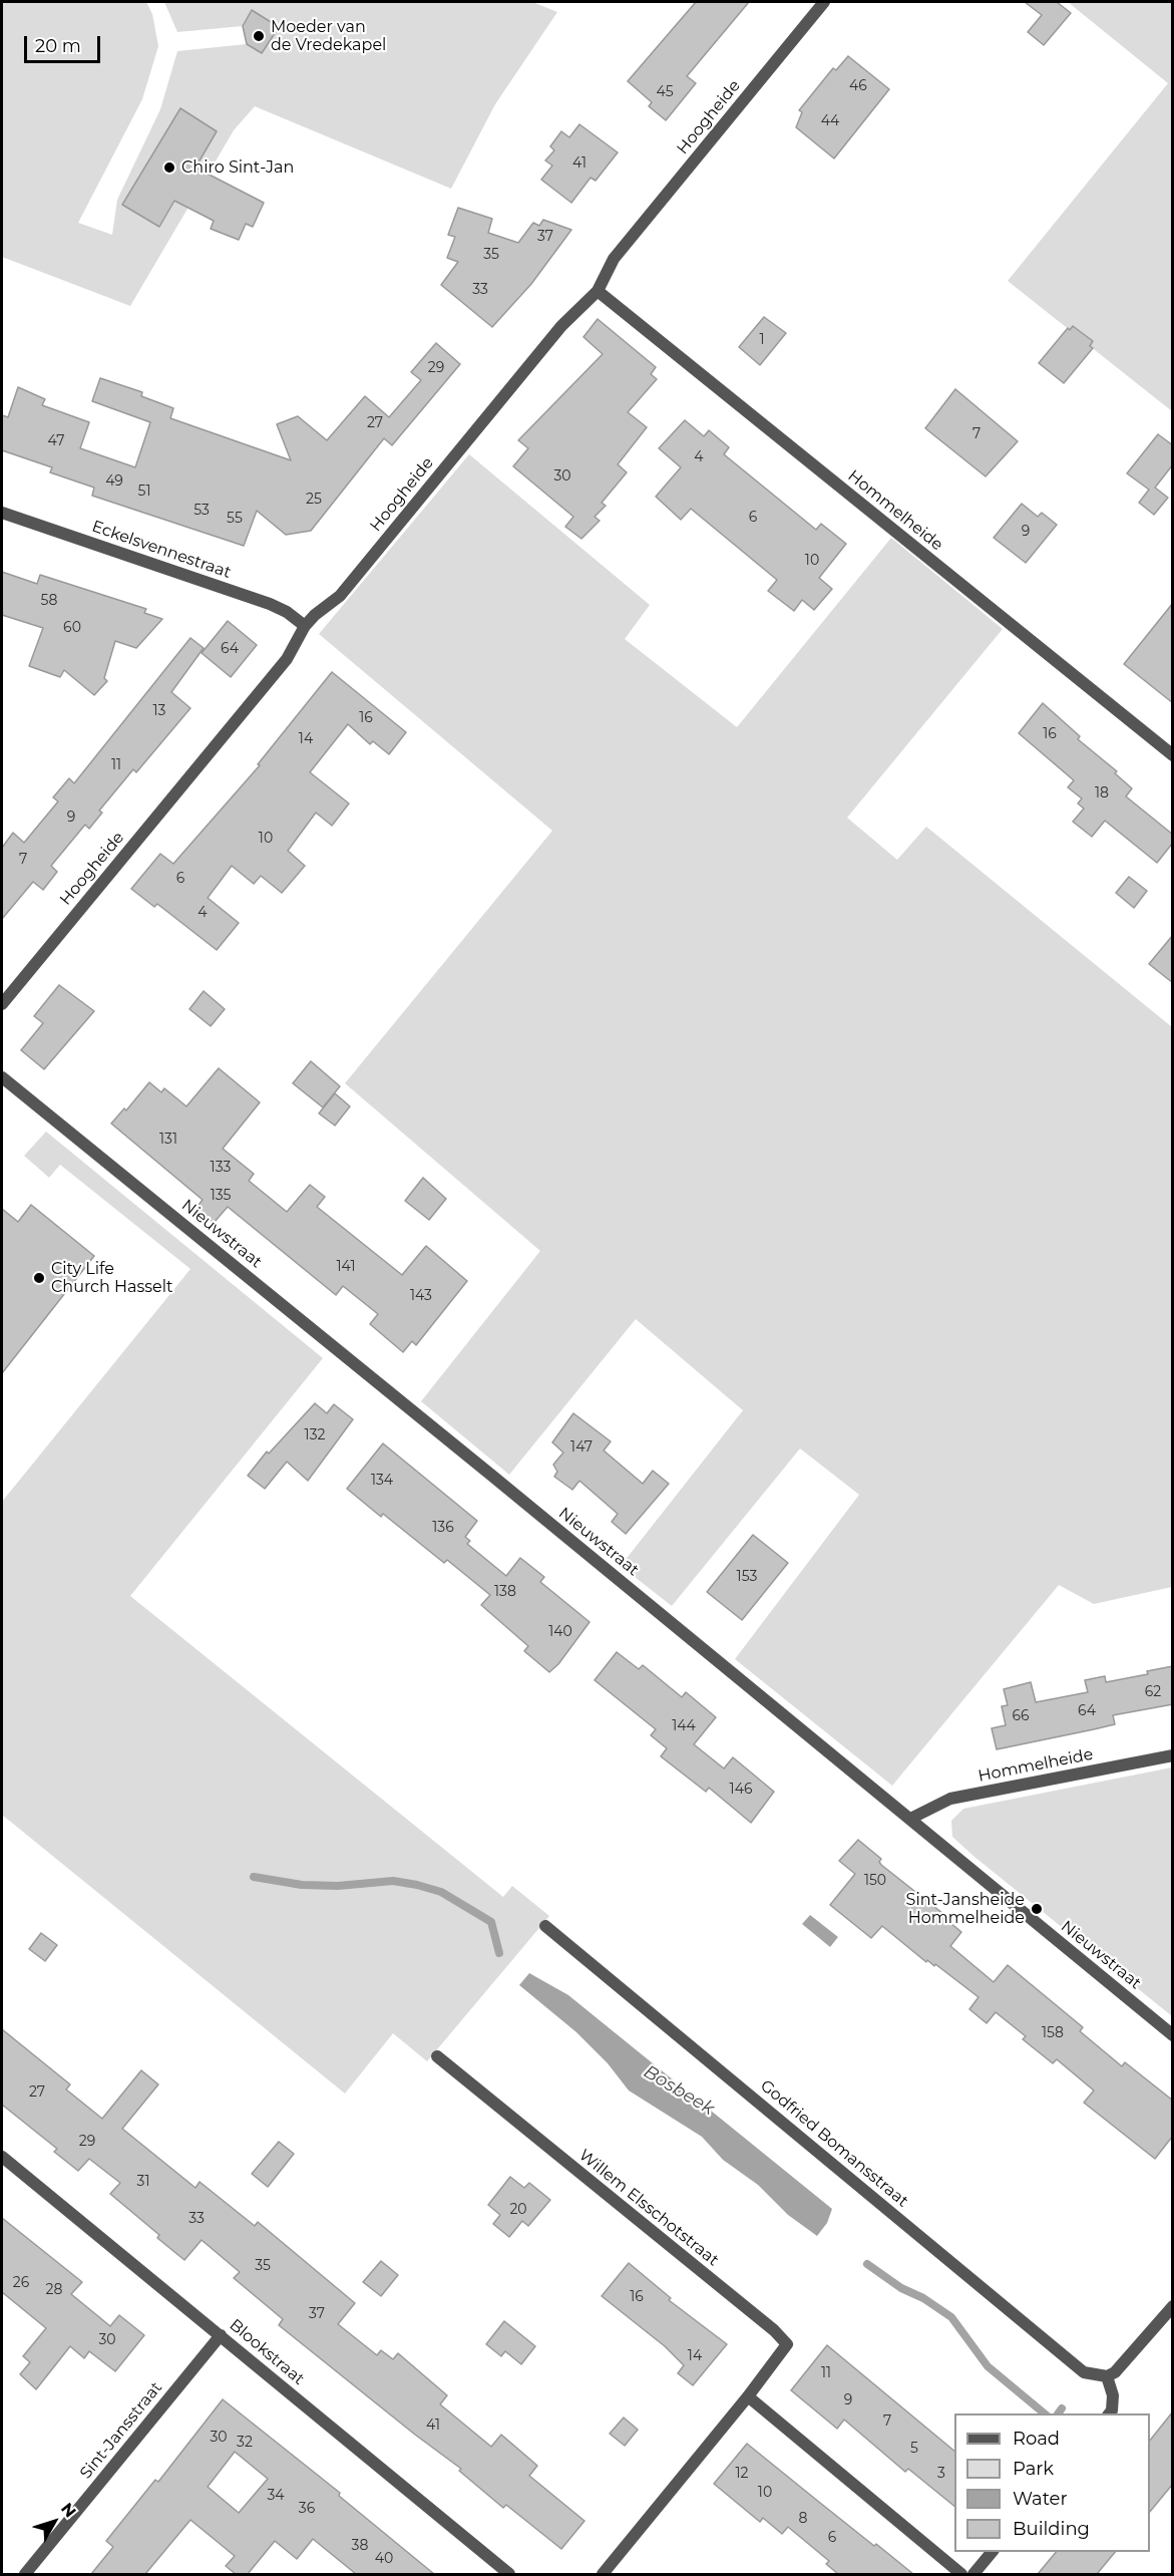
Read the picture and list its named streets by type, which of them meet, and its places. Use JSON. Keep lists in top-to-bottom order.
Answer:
{
  "streets": {
    "street": [
      "Hoogheide",
      "Hommelheide",
      "Eckelsvennestraat",
      "Nieuwstraat",
      "Godfried Bomansstraat",
      "Willem Elsschotstraat",
      "Blookstraat",
      "Sint-Jansstraat"
    ]
  },
  "crossings": [
    ["Hoogheide", "Hommelheide"],
    ["Hoogheide", "Eckelsvennestraat"],
    ["Hommelheide", "Nieuwstraat"],
    ["Blookstraat", "Sint-Jansstraat"]
  ],
  "water": ["Bosbeek"],
  "places": [
    "Moeder van de Vredekapel",
    "Chiro Sint-Jan",
    "City Life Church Hasselt",
    "Sint-Jansheide Hommelheide"
  ],
  "house_numbers": [
    "46",
    "45",
    "44",
    "41",
    "37",
    "35",
    "33",
    "1",
    "29",
    "27",
    "7",
    "47",
    "4",
    "30",
    "49",
    "51",
    "25",
    "53",
    "6",
    "55",
    "9",
    "10",
    "58",
    "60",
    "64",
    "13",
    "16",
    "16",
    "14",
    "11",
    "18",
    "9",
    "10",
    "7",
    "6",
    "4",
    "131",
    "133",
    "135",
    "141",
    "143",
    "132",
    "147",
    "134",
    "136",
    "153",
    "138",
    "140",
    "62",
    "64",
    "66",
    "144",
    "146",
    "150",
    "158",
    "27",
    "29",
    "31",
    "20",
    "33",
    "35",
    "26",
    "28",
    "16",
    "37",
    "30",
    "14",
    "11",
    "9",
    "7",
    "41",
    "30",
    "32",
    "5",
    "12",
    "3",
    "10",
    "34",
    "36",
    "8",
    "6",
    "38",
    "40"
  ],
  "legend": [
    "Road",
    "Park",
    "Water",
    "Building"
  ],
  "scale_bar": "20 m",
  "north": "top right"
}
